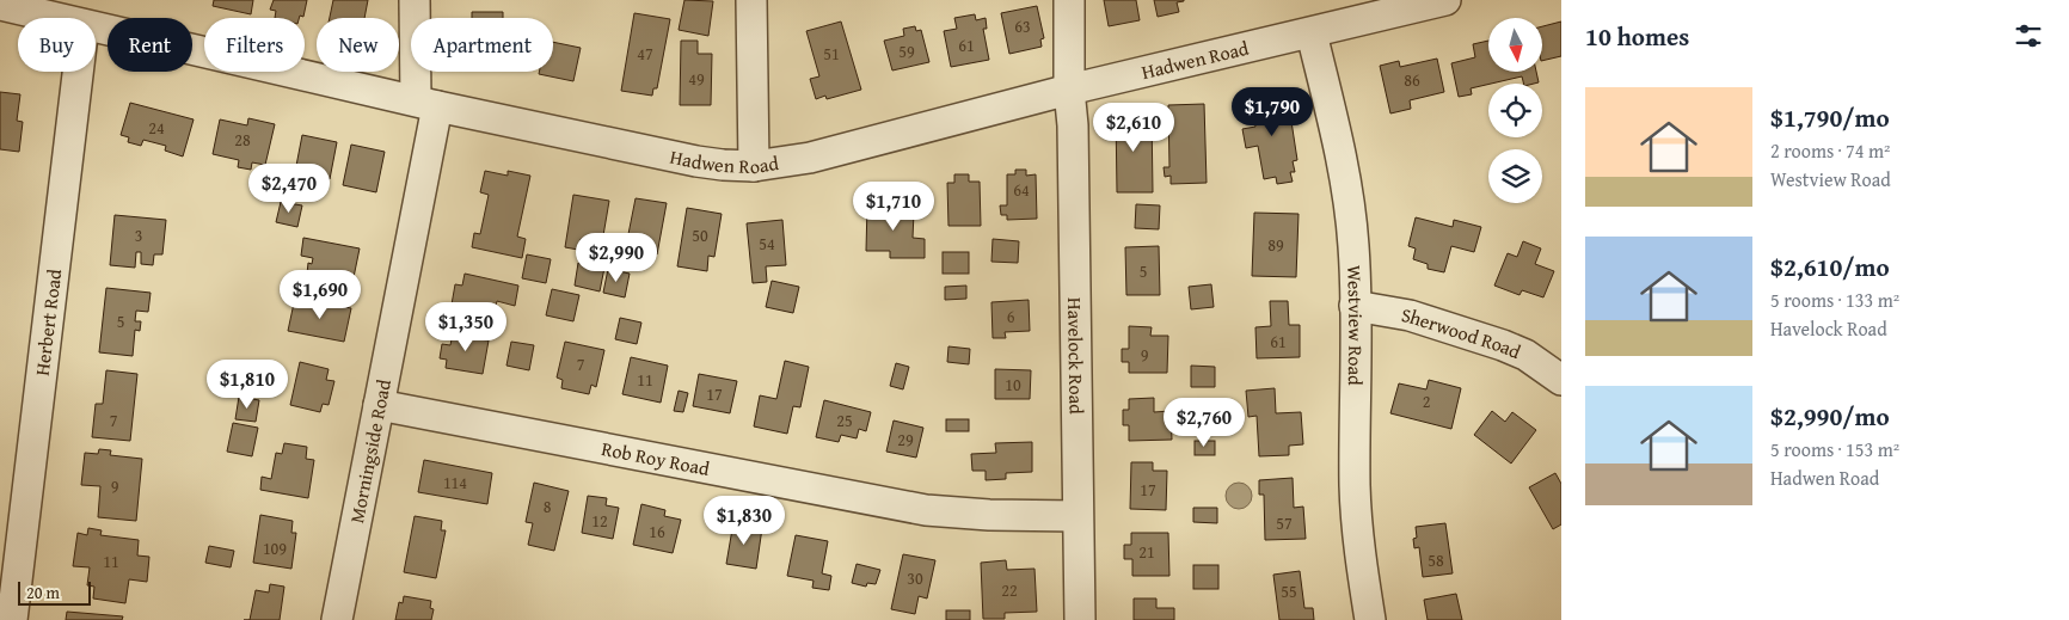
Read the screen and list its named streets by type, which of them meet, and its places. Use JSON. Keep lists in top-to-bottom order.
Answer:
{
  "streets": {
    "street": [
      "Hadwen Road",
      "Herbert Road",
      "Westview Road",
      "Sherwood Road",
      "Havelock Road",
      "Morningside Road",
      "Rob Roy Road"
    ]
  },
  "crossings": [
    ["Hadwen Road", "Westview Road"],
    ["Hadwen Road", "Havelock Road"],
    ["Hadwen Road", "Morningside Road"],
    ["Westview Road", "Sherwood Road"],
    ["Havelock Road", "Rob Roy Road"],
    ["Morningside Road", "Rob Roy Road"]
  ],
  "house_numbers": [
    "63",
    "61",
    "59",
    "47",
    "51",
    "49",
    "86",
    "24",
    "28",
    "64",
    "3",
    "50",
    "54",
    "89",
    "5",
    "6",
    "5",
    "61",
    "9",
    "7",
    "11",
    "10",
    "17",
    "2",
    "7",
    "25",
    "29",
    "114",
    "9",
    "17",
    "8",
    "12",
    "57",
    "16",
    "109",
    "21",
    "58",
    "11",
    "30",
    "22",
    "55"
  ],
  "scale_bar": "20 m",
  "north": "bottom",
  "page": {
    "heading": "10 homes",
    "chip": [
      "Buy",
      "Rent",
      "Filters",
      "New",
      "Apartment"
    ],
    "list": [
      {
        "name": "$1,790/mo",
        "note": "2 rooms · 74 m² · Westview Road"
      },
      {
        "name": "$2,610/mo",
        "note": "5 rooms · 133 m² · Havelock Road"
      },
      {
        "name": "$2,990/mo",
        "note": "5 rooms · 153 m² · Hadwen Road"
      }
    ],
    "price": [
      "$1,790",
      "$2,610",
      "$2,470",
      "$1,710",
      "$2,990",
      "$1,690",
      "$1,350",
      "$1,810",
      "$2,760",
      "$1,830"
    ],
    "scale": "20 m"
  }
}
